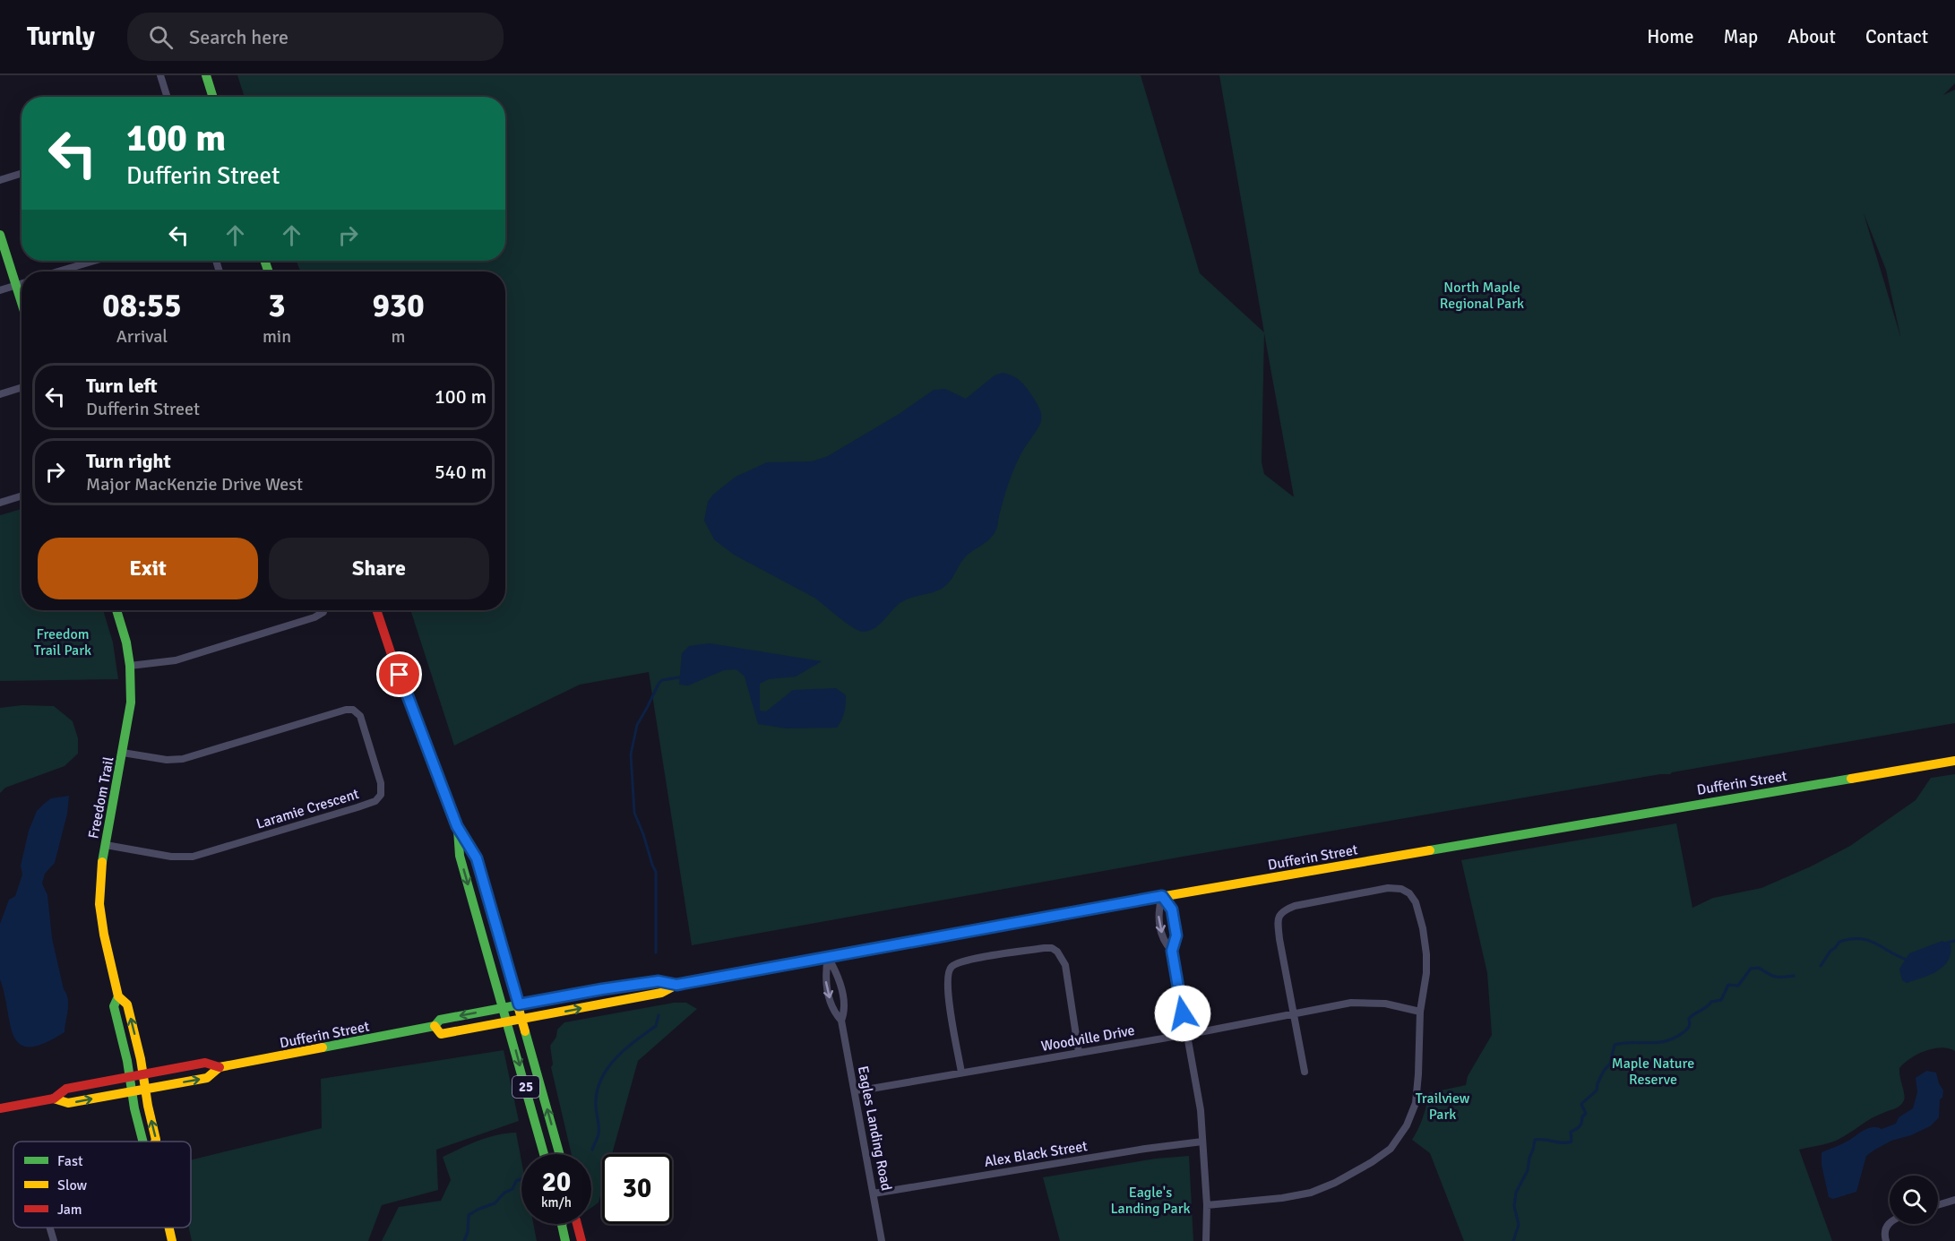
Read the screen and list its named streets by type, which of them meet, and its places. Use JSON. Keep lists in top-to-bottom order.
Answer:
{
  "streets": {
    "main road": ["Dufferin Street", "Freedom Trail", "25"],
    "street": [
      "Laramie Crescent",
      "Woodville Drive",
      "Eagles Landing Road",
      "Alex Black Street"
    ]
  },
  "crossings": [
    ["Dufferin Street", "Freedom Trail"],
    ["Dufferin Street", "25"],
    ["Dufferin Street", "Eagles Landing Road"],
    ["Freedom Trail", "Laramie Crescent"],
    ["Woodville Drive", "Eagles Landing Road"],
    ["Eagles Landing Road", "Alex Black Street"]
  ],
  "parks": [
    "North Maple Regional Park",
    "Freedom Trail Park",
    "Maple Nature Reserve",
    "Trailview Park",
    "Eagle's Landing Park"
  ],
  "legend": ["Fast", "Slow", "Jam"],
  "page": {
    "header": "Turnly",
    "search": "Search here",
    "nav": [
      "Home",
      "Map",
      "About",
      "Contact"
    ],
    "turn": ["100 m", "Dufferin Street"],
    "eta": [
      "08:55",
      "Arrival",
      "3",
      "min",
      "930",
      "m"
    ],
    "list": [
      {
        "name": "Turn left",
        "note": "Dufferin Street",
        "value": "100 m"
      },
      {
        "name": "Turn right",
        "note": "Major MacKenzie Drive West",
        "value": "540 m"
      }
    ],
    "buttons": ["Exit", "Share"],
    "speed": "20 km/h",
    "limit": "30"
  }
}
